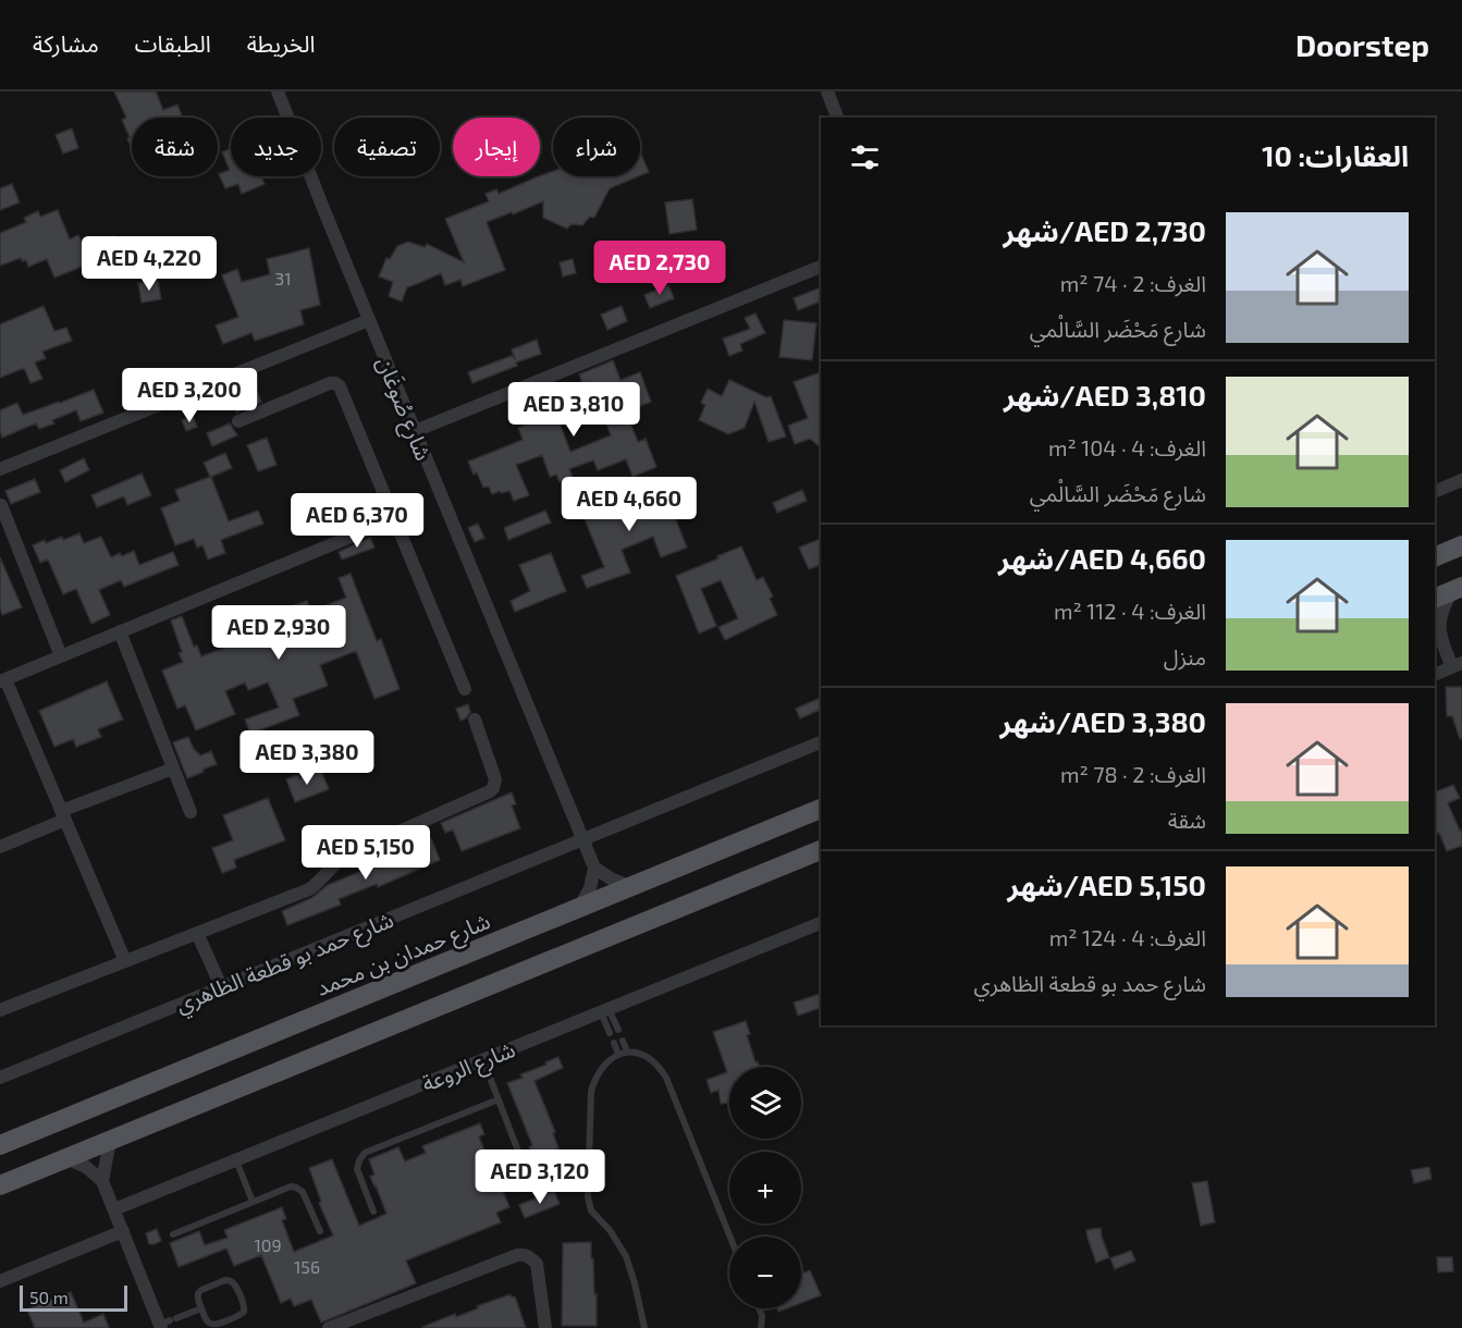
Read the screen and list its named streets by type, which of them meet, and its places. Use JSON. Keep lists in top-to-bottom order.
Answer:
{
  "streets": {
    "main road": ["شارع حمدان بن محمد"],
    "street": ["شارع صُوغَان", "شارع حمد بو قطعة الظاهري", "شارع الروعة"]
  },
  "crossings": [
    ["شارع صُوغَان", "شارع حمد بو قطعة الظاهري"]
  ],
  "house_numbers": ["31", "109", "156"],
  "scale_bar": "50 m",
  "page": {
    "header": "Doorstep",
    "nav": ["الخريطة", "الطبقات", "مشاركة"],
    "chip": [
      "شراء",
      "إيجار",
      "تصفية",
      "جديد",
      "شقة"
    ],
    "heading": "العقارات: 10",
    "list": [
      {
        "name": "AED 2,730/شهر",
        "note": "الغرف: 2 · 74 m² · شارع مَحْضَر السَّالْمي"
      },
      {
        "name": "AED 3,810/شهر",
        "note": "الغرف: 4 · 104 m² · شارع مَحْضَر السَّالْمي"
      },
      {
        "name": "AED 4,660/شهر",
        "note": "الغرف: 4 · 112 m² · منزل"
      },
      {
        "name": "AED 3,380/شهر",
        "note": "الغرف: 2 · 78 m² · شقة"
      },
      {
        "name": "AED 5,150/شهر",
        "note": "الغرف: 4 · 124 m² · شارع حمد بو قطعة الظاهري"
      }
    ],
    "price": [
      "AED 4,220",
      "AED 2,730",
      "AED 3,200",
      "AED 3,810",
      "AED 4,660",
      "AED 6,370",
      "AED 2,930",
      "AED 3,380",
      "AED 5,150",
      "AED 3,120"
    ],
    "map_buttons": ["+", "−"],
    "scale": "50 m"
  }
}
